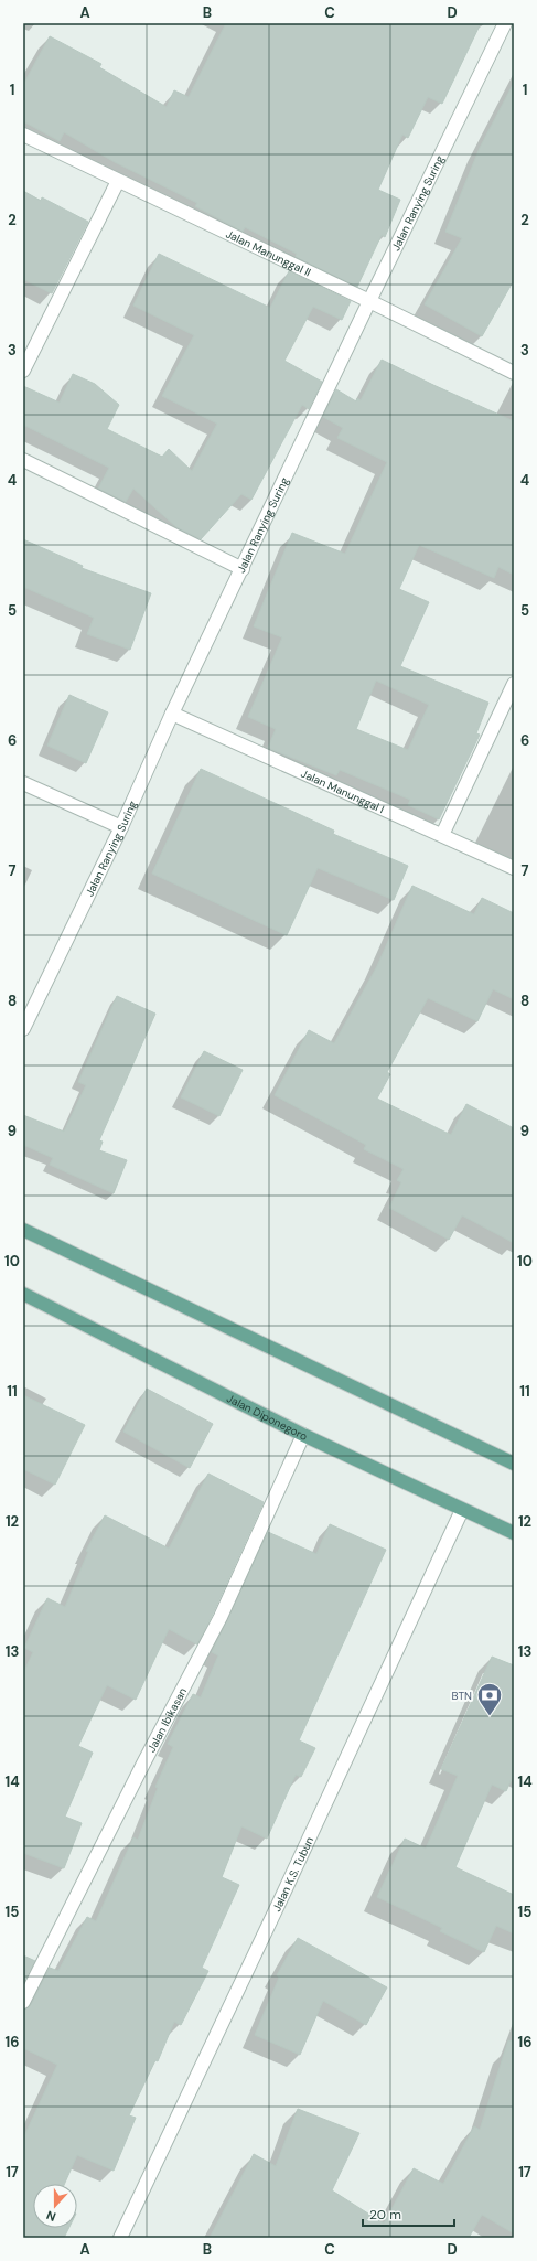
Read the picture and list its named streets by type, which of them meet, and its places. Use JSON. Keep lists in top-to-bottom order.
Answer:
{
  "streets": {
    "main road": ["Jalan Diponegoro"],
    "street": [
      "Jalan Ranying Suring",
      "Jalan Manunggal II",
      "Jalan Manunggal I",
      "Jalan Ibikasan",
      "Jalan K.S. Tubun"
    ]
  },
  "crossings": [
    ["Jalan Ranying Suring", "Jalan Manunggal II"],
    ["Jalan Ranying Suring", "Jalan Manunggal I"],
    ["Jalan Diponegoro", "Jalan Ibikasan"],
    ["Jalan Diponegoro", "Jalan K.S. Tubun"]
  ],
  "places": {
    "bank": ["BTN"]
  },
  "scale_bar": "20 m",
  "north": "bottom",
  "grid": {
    "columns": [
      "A",
      "B",
      "C",
      "D"
    ],
    "rows": [
      "1",
      "2",
      "3",
      "4",
      "5",
      "6",
      "7",
      "8",
      "9",
      "10",
      "11",
      "12",
      "13",
      "14",
      "15",
      "16",
      "17"
    ]
  }
}
